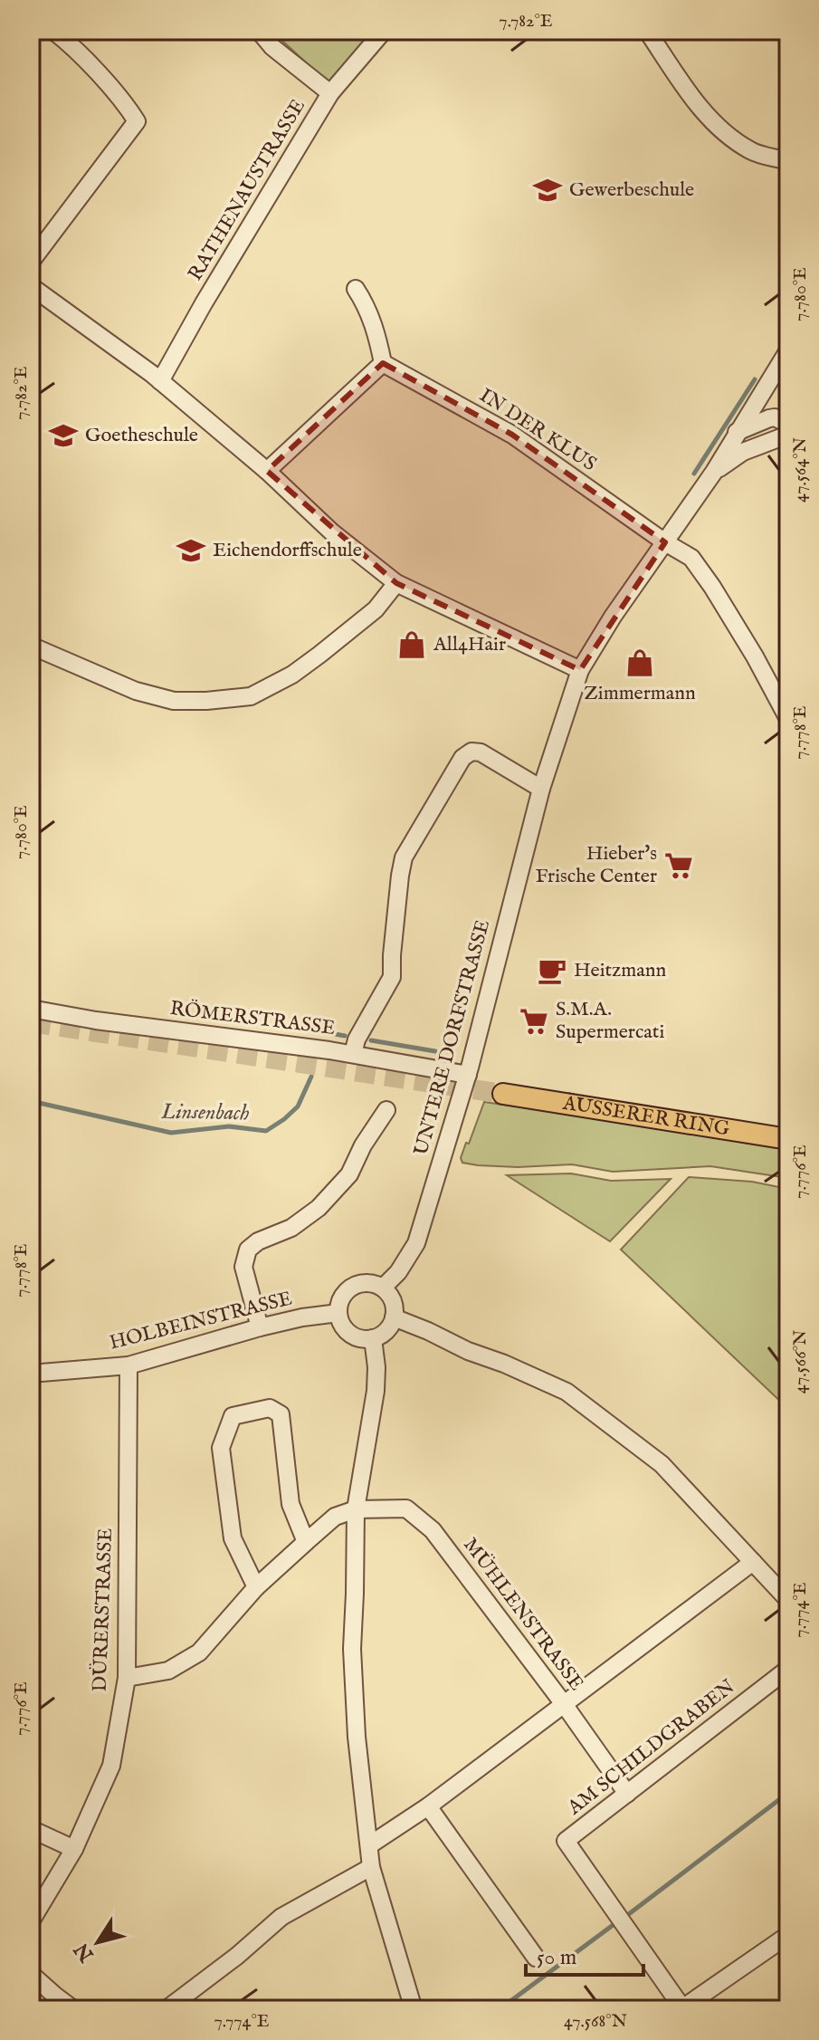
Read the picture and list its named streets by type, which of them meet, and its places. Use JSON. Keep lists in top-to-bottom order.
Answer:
{
  "streets": {
    "main road": ["ÄUSSERER RING"],
    "street": [
      "RATHENAUSTRASSE",
      "IN DER KLUS",
      "RÖMERSTRASSE",
      "UNTERE DORFSTRASSE",
      "HOLBEINSTRASSE",
      "DÜRERSTRASSE",
      "MÜHLENSTRASSE",
      "AM SCHILDGRABEN"
    ]
  },
  "crossings": [
    ["IN DER KLUS", "UNTERE DORFSTRASSE"],
    ["RÖMERSTRASSE", "UNTERE DORFSTRASSE"],
    ["UNTERE DORFSTRASSE", "HOLBEINSTRASSE"],
    ["HOLBEINSTRASSE", "DÜRERSTRASSE"],
    ["MÜHLENSTRASSE", "AM SCHILDGRABEN"]
  ],
  "water": ["Linsenbach"],
  "places": {
    "school or university": ["Gewerbeschule", "Goetheschule", "Eichendorffschule"],
    "shop": ["All4Hair", "Zimmermann"],
    "supermarket": ["Hieber's Frische Center", "S.M.A. Supermercati"],
    "cafe": ["Heitzmann"]
  },
  "scale_bar": "50 m",
  "north": "bottom left",
  "coordinates": [
    "7.782°E",
    "7.780°E",
    "47.564°N",
    "7.778°E",
    "7.776°E",
    "47.566°N",
    "7.774°E",
    "47.568°N"
  ]
}
